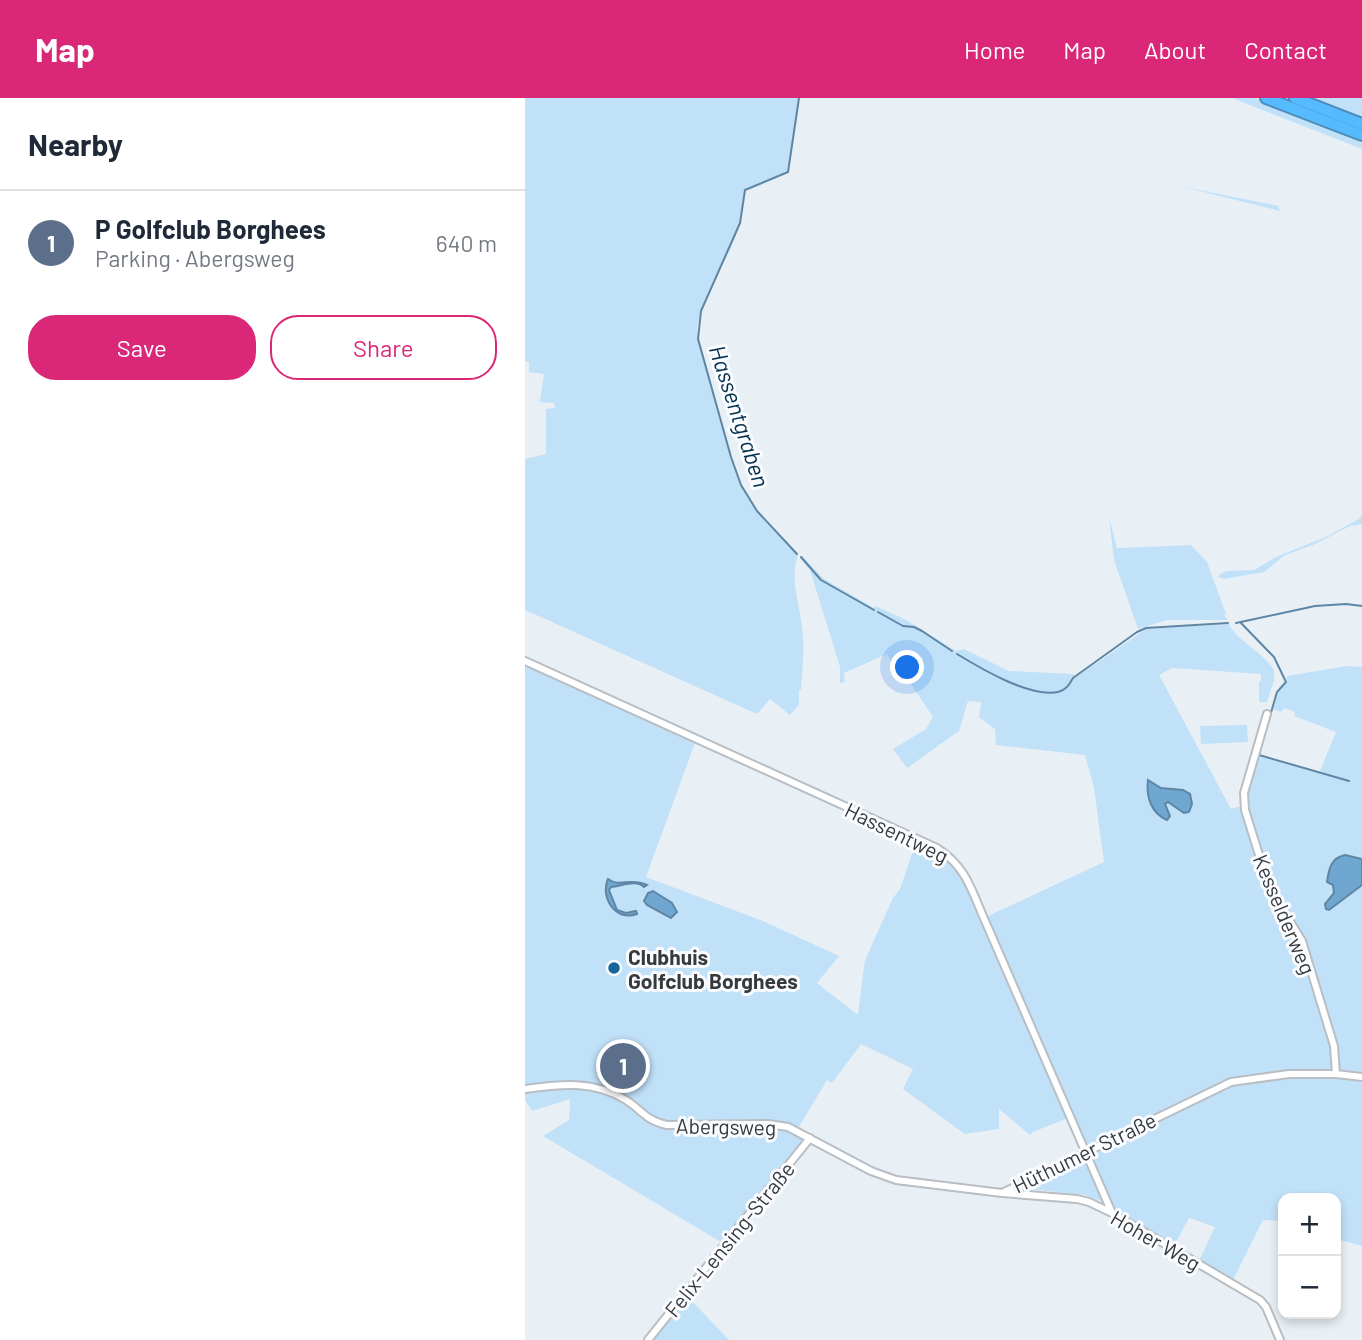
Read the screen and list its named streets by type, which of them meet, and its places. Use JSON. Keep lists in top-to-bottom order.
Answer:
{
  "streets": {
    "street": [
      "Hassentweg",
      "Kesselderweg",
      "Abergsweg",
      "Hüthumer Straße",
      "Felix-Lensing-Straße",
      "Hoher Weg"
    ]
  },
  "crossings": [
    ["Hassentweg", "Hüthumer Straße"],
    ["Hassentweg", "Hoher Weg"],
    ["Kesselderweg", "Hüthumer Straße"],
    ["Abergsweg", "Hüthumer Straße"],
    ["Abergsweg", "Felix-Lensing-Straße"],
    ["Hüthumer Straße", "Felix-Lensing-Straße"],
    ["Hüthumer Straße", "Hoher Weg"]
  ],
  "water": ["Hassentgraben"],
  "places": ["Clubhuis Golfclub Borghees"],
  "page": {
    "header": "Map",
    "nav": [
      "Home",
      "Map",
      "About",
      "Contact"
    ],
    "heading": "Nearby",
    "list": [
      {
        "mark": "1",
        "name": "P Golfclub Borghees",
        "note": "Parking · Abergsweg",
        "value": "640 m"
      }
    ],
    "buttons": ["Save", "Share"],
    "pins": "1",
    "map_buttons": ["+", "−"]
  }
}
